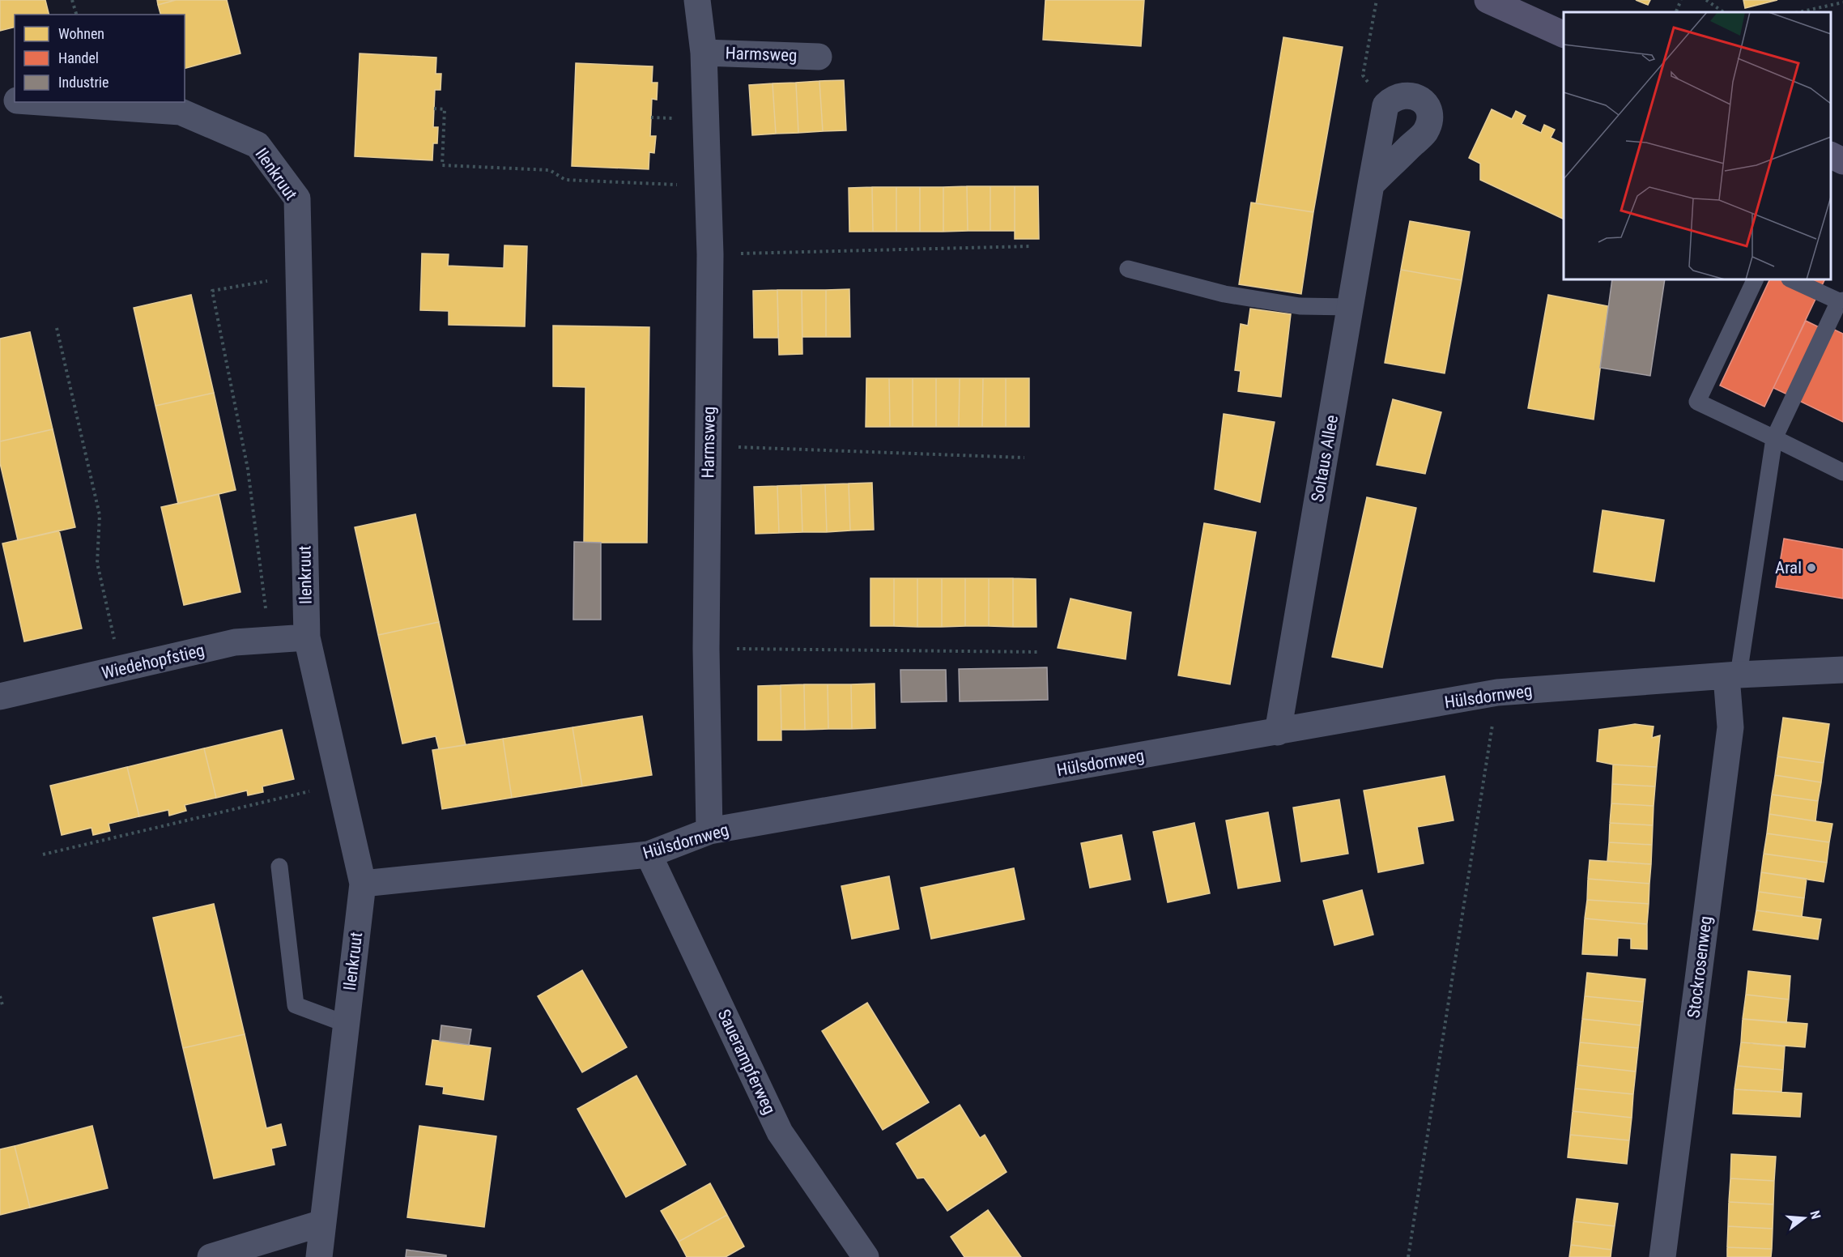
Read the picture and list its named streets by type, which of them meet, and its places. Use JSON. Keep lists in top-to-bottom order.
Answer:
{
  "streets": {
    "street": [
      "Harmsweg",
      "Ilenkruut",
      "Soltaus Allee",
      "Wiedehopfstieg",
      "Hülsdornweg",
      "Stockrosenweg",
      "Sauerampferweg"
    ]
  },
  "crossings": [
    ["Harmsweg", "Hülsdornweg"],
    ["Ilenkruut", "Wiedehopfstieg"],
    ["Ilenkruut", "Hülsdornweg"],
    ["Soltaus Allee", "Hülsdornweg"],
    ["Hülsdornweg", "Stockrosenweg"],
    ["Hülsdornweg", "Sauerampferweg"]
  ],
  "places": ["Aral"],
  "legend": ["Wohnen", "Handel", "Industrie"],
  "north": "right"
}
